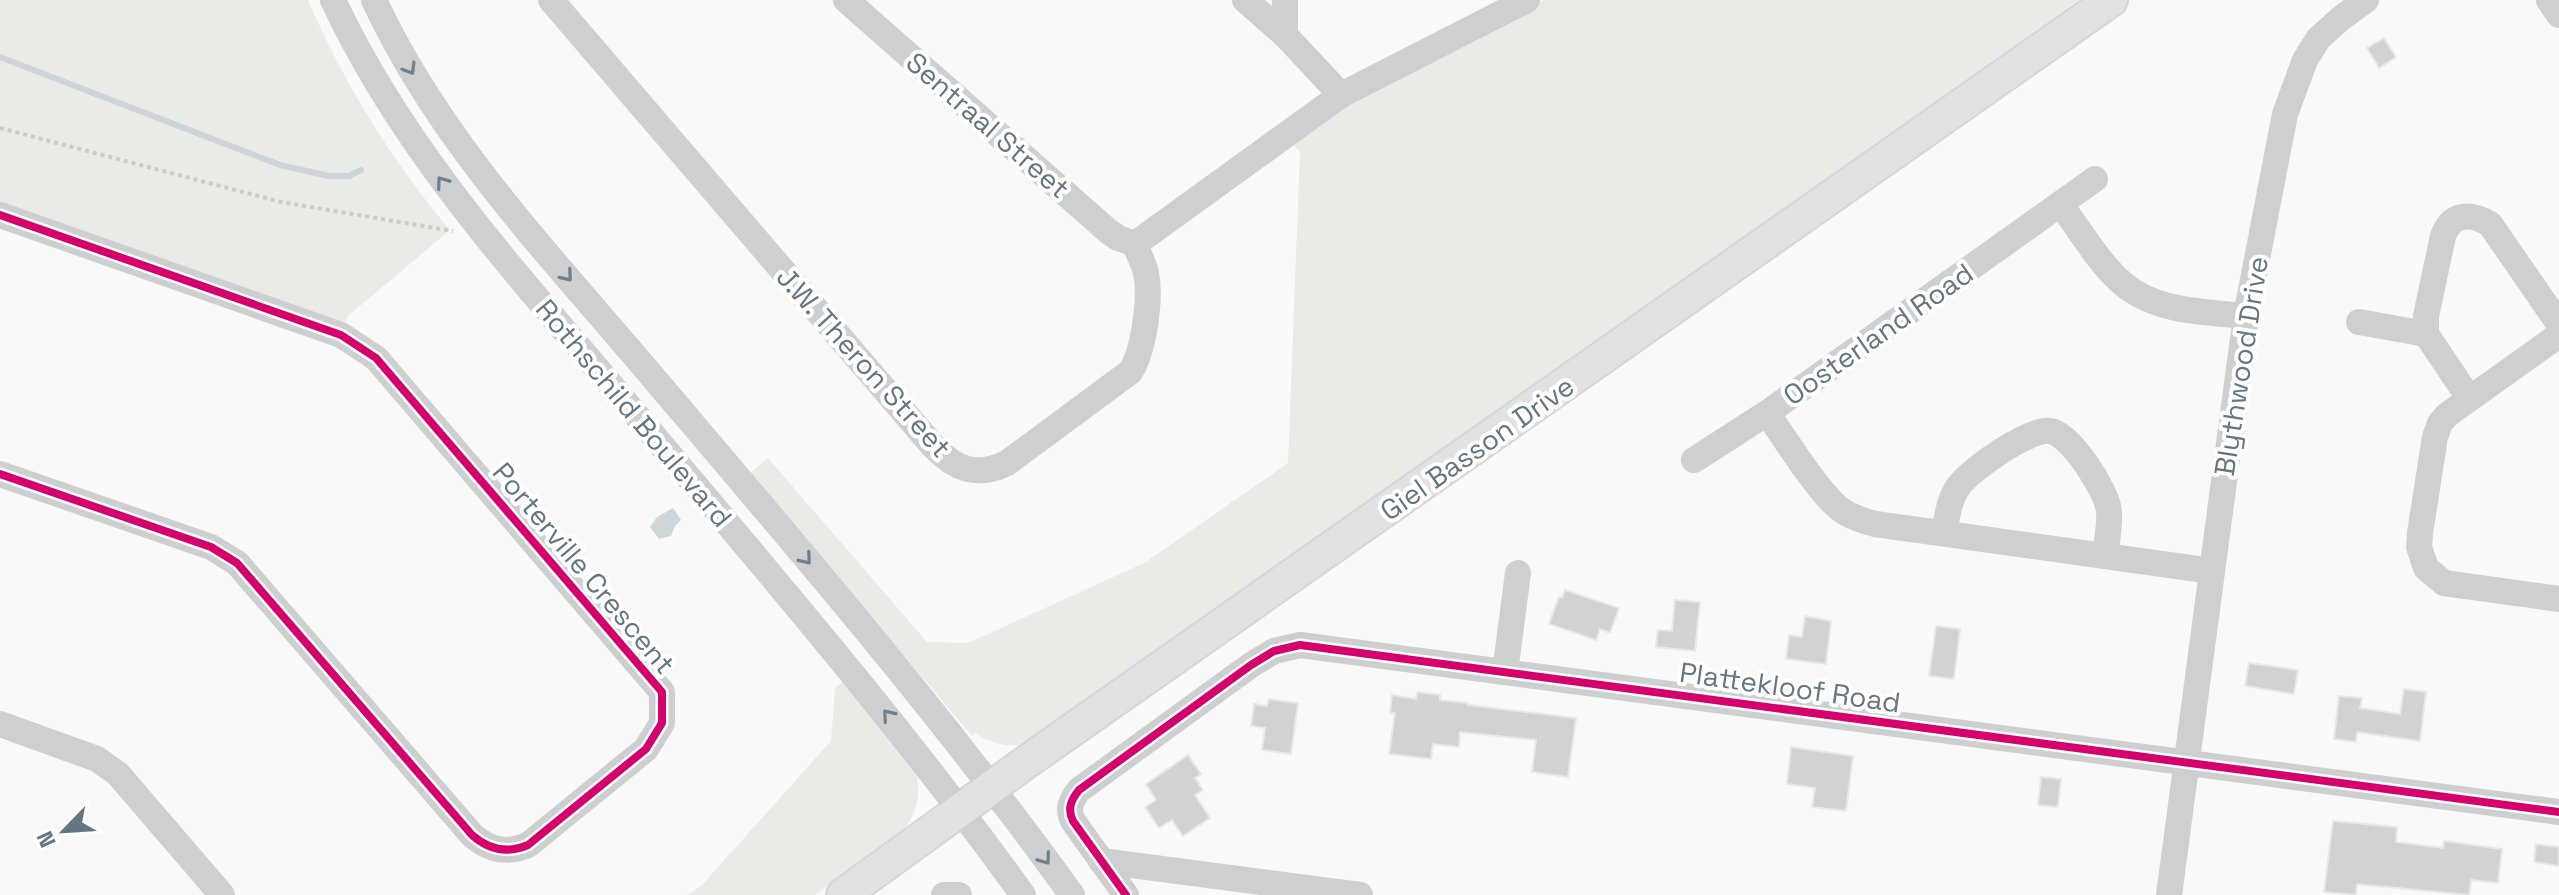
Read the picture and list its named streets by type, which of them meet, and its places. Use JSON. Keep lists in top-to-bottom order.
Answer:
{
  "streets": {
    "main road": ["Giel Basson Drive"],
    "street": [
      "Sentraal Street",
      "Oosterland Road",
      "J.W. Theron Street",
      "Blythwood Drive",
      "Rothschild Boulevard",
      "Porterville Crescent",
      "Plattekloof Road"
    ]
  },
  "crossings": [
    ["Sentraal Street", "J.W. Theron Street"],
    ["Blythwood Drive", "Plattekloof Road"],
    ["Rothschild Boulevard", "Giel Basson Drive"]
  ],
  "north": "bottom left"
}
